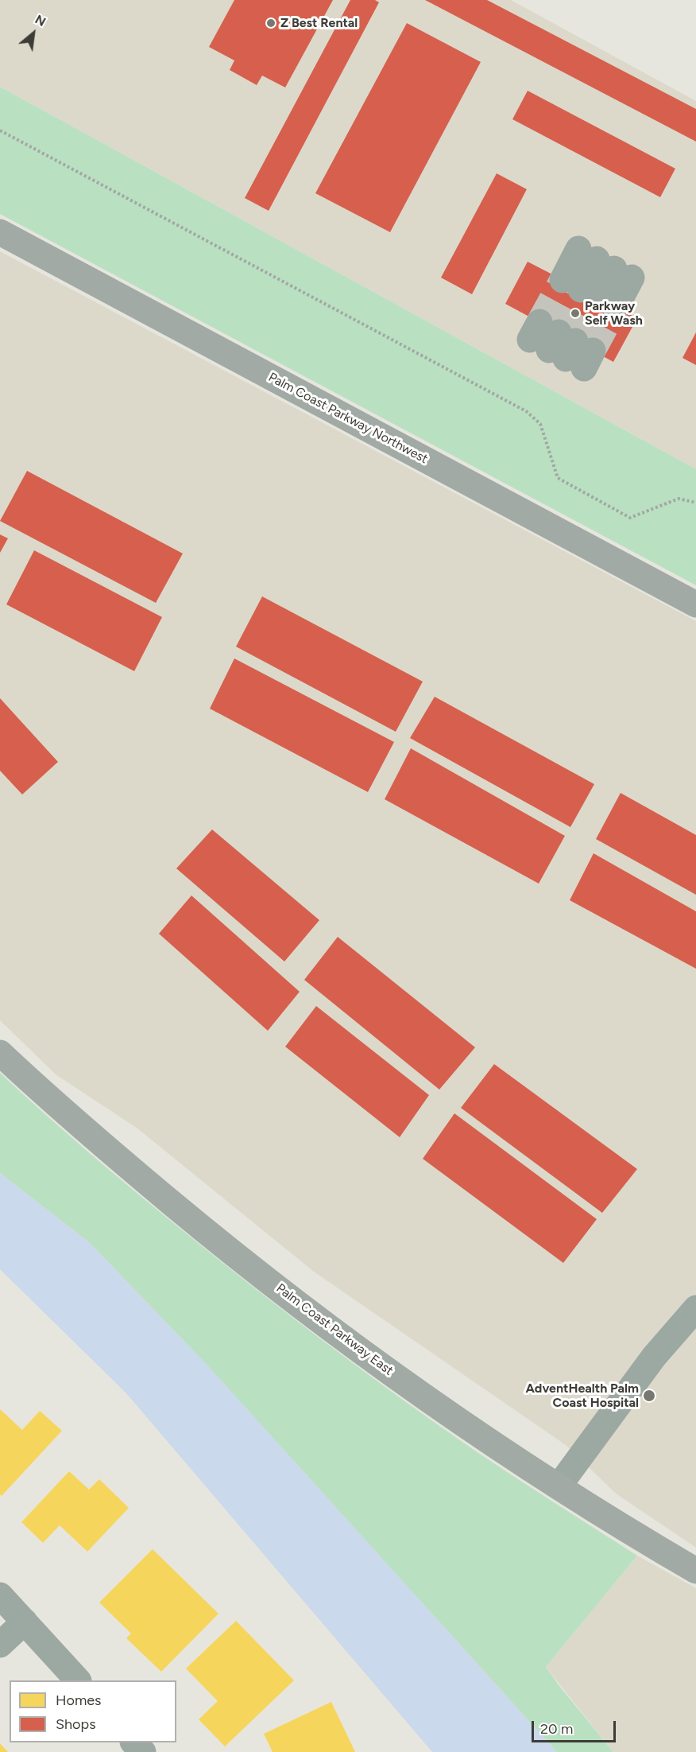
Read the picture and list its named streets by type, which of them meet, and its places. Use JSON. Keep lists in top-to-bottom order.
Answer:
{
  "streets": {
    "main road": ["Palm Coast Parkway Northwest", "Palm Coast Parkway East"]
  },
  "places": ["Z Best Rental", "Parkway Self Wash", "AdventHealth Palm Coast Hospital"],
  "legend": ["Homes", "Shops"],
  "scale_bar": "20 m",
  "north": "top right"
}
